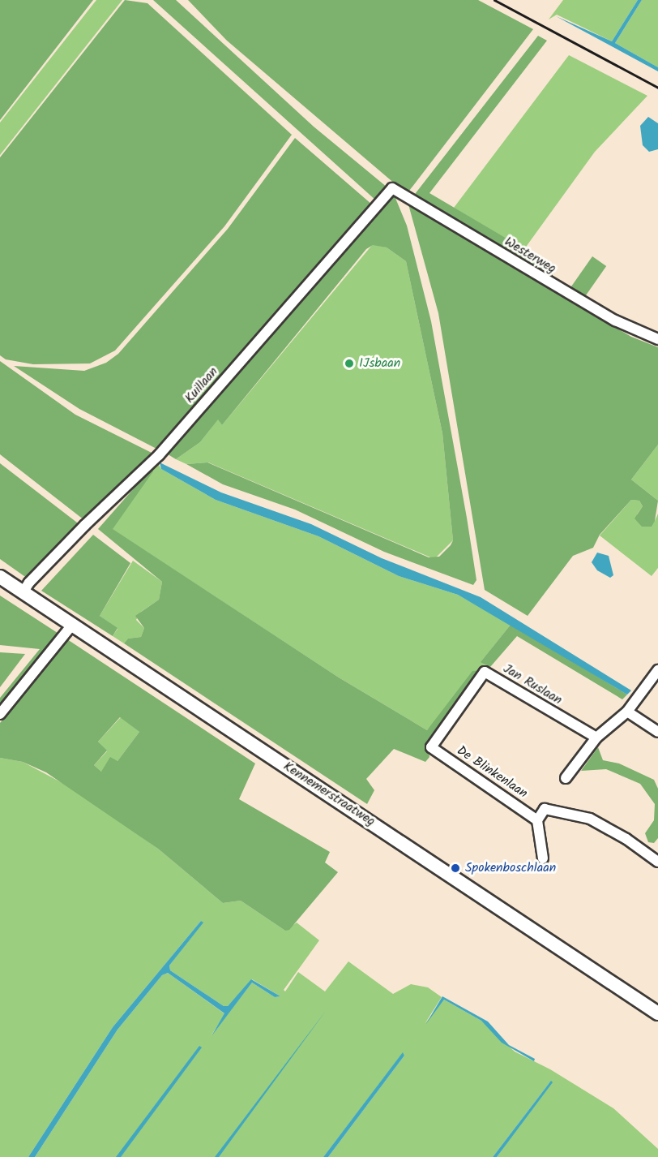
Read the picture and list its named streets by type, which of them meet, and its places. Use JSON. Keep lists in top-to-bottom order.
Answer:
{
  "streets": {
    "main road": ["Kennemerstraatweg"],
    "street": [
      "Westerweg",
      "Kuillaan",
      "Jan Ruslaan",
      "De Blinkenlaan"
    ]
  },
  "crossings": [
    ["Westerweg", "Kuillaan"],
    ["Kuillaan", "Kennemerstraatweg"],
    ["Jan Ruslaan", "De Blinkenlaan"]
  ],
  "places": ["IJsbaan", "Spokenboschlaan"]
}
